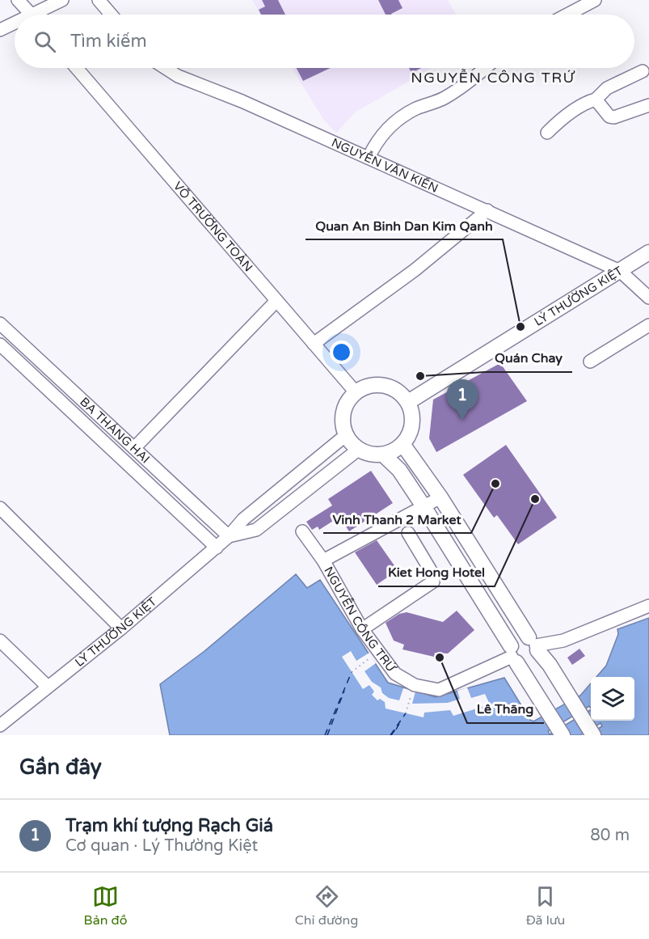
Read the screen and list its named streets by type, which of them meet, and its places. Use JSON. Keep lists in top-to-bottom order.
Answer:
{
  "streets": {
    "main road": ["LÝ THƯỜNG KIỆT"],
    "street": [
      "NGUYỄN VĂN KIẾN",
      "VÕ TRƯỜNG TOẢN",
      "BA THÁNG HAI",
      "NGUYỄN CÔNG TRỨ"
    ]
  },
  "crossings": [
    ["NGUYỄN VĂN KIẾN", "LÝ THƯỜNG KIỆT"],
    ["VÕ TRƯỜNG TOẢN", "LÝ THƯỜNG KIỆT"],
    ["LÝ THƯỜNG KIỆT", "BA THÁNG HAI"]
  ],
  "districts": ["NGUYỄN CÔNG TRỨ"],
  "places": [
    "Quan An Binh Dan Kim Qanh",
    "Quán Chay",
    "Vinh Thanh 2 Market",
    "Kiet Hong Hotel",
    "Lê Thāng"
  ],
  "page": {
    "search": "Tìm kiếm",
    "pins": "1",
    "heading": "Gần đây",
    "list": [
      {
        "mark": "1",
        "name": "Trạm khí tượng Rạch Giá",
        "note": "Cơ quan · Lý Thường Kiệt",
        "value": "80 m"
      }
    ],
    "nav": ["Bản đồ", "Chỉ đường", "Đã lưu"]
  }
}
